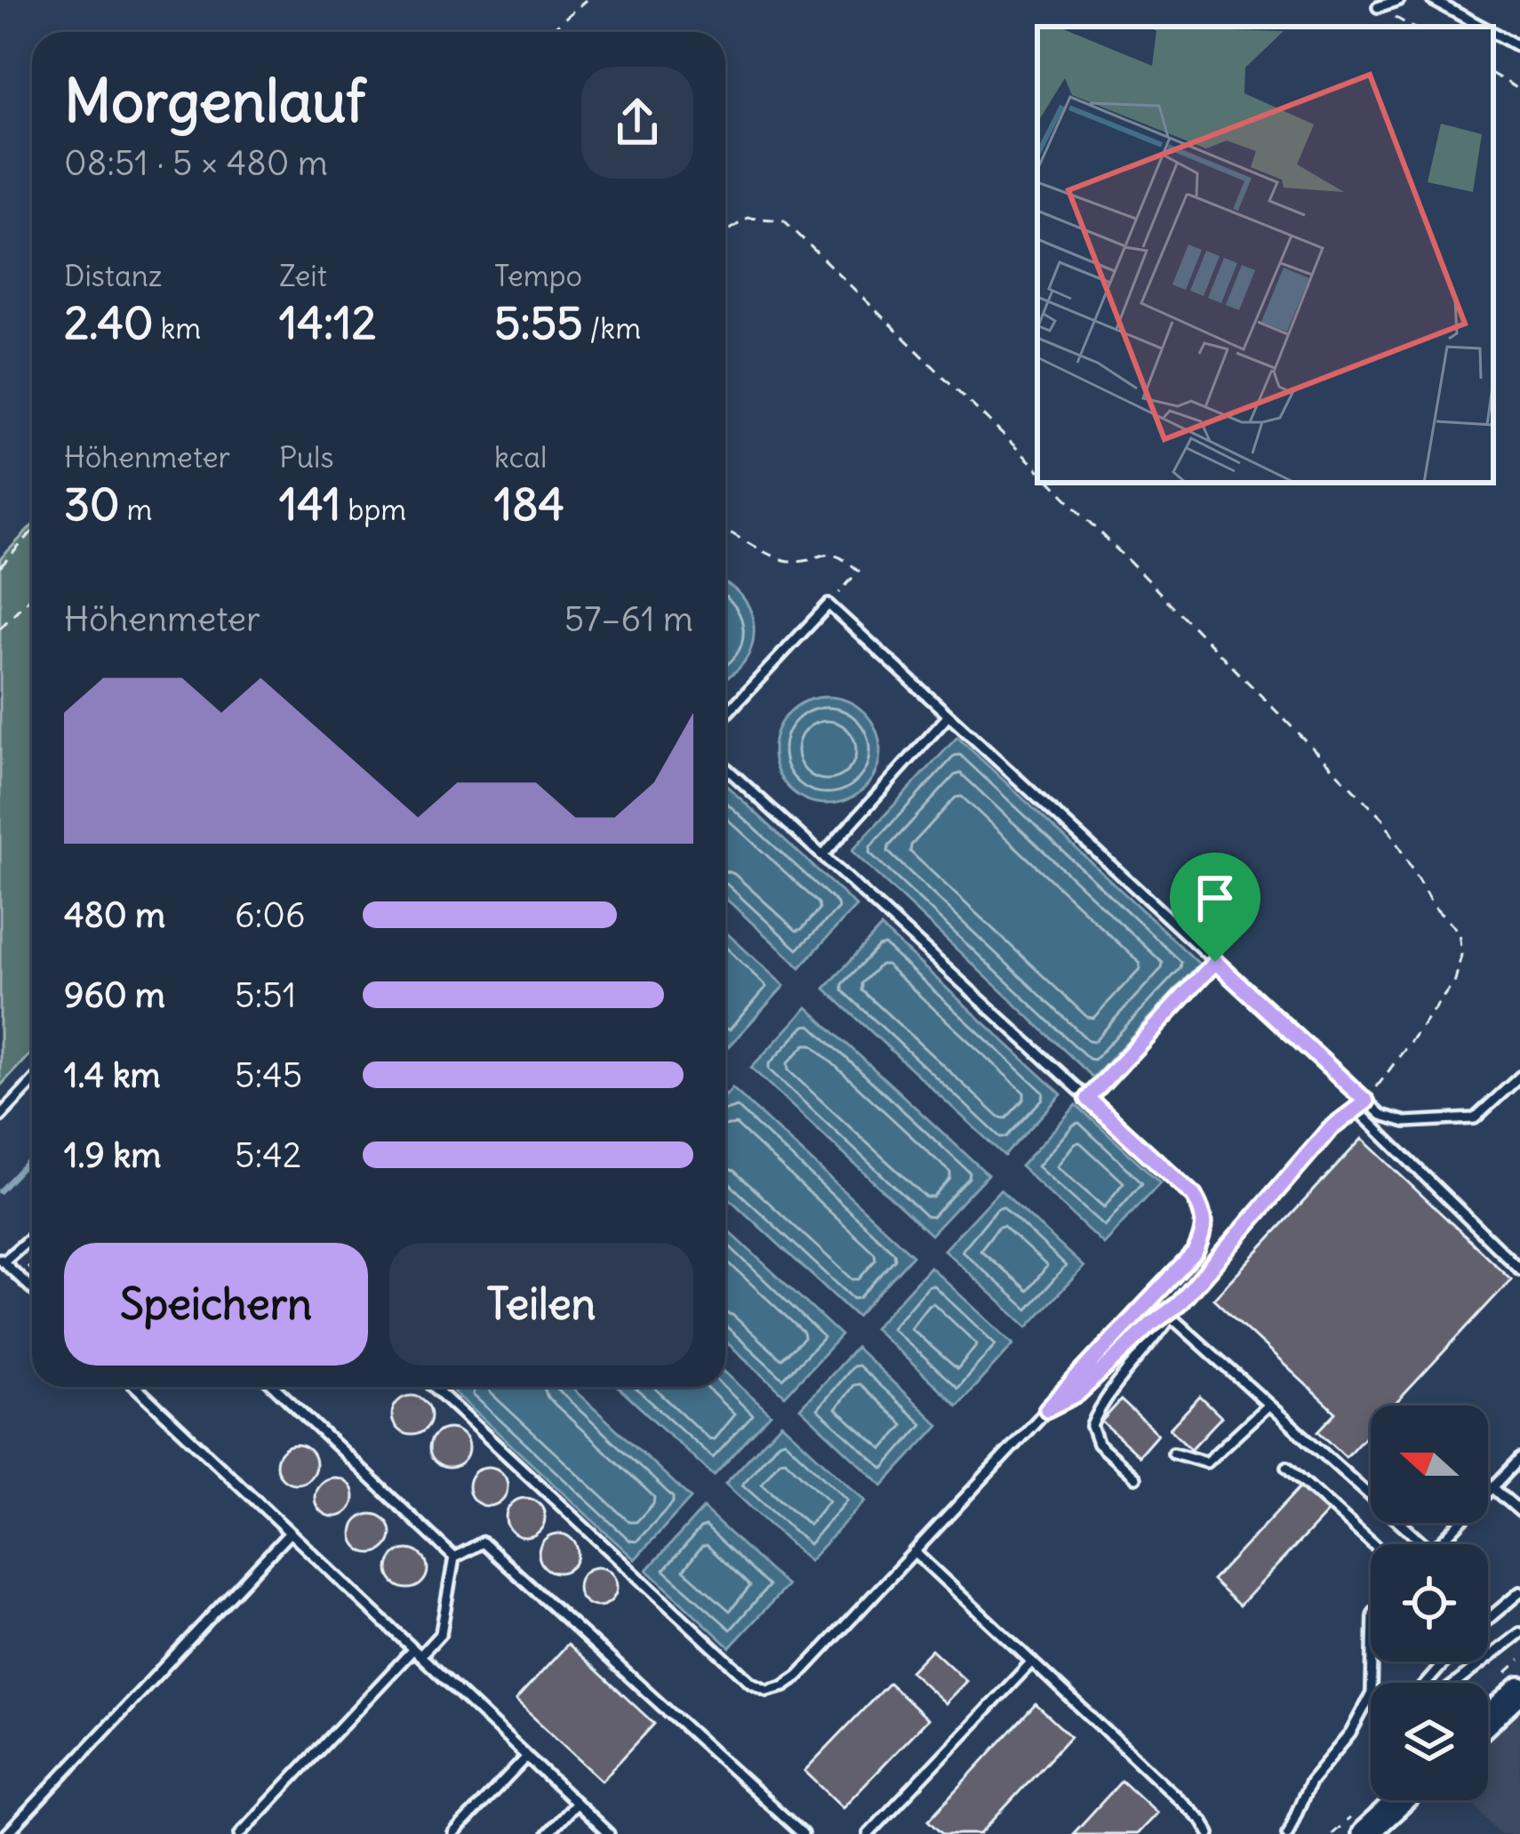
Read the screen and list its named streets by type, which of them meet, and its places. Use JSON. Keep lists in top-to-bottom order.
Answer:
{
  "north": "left",
  "page": {
    "heading": ["Morgenlauf", "08:51 · 5 × 480 m"],
    "stats": [
      ["Distanz", "2.40 km"],
      ["Zeit", "14:12"],
      ["Tempo", "5:55 /km"],
      ["Höhenmeter", "30 m"],
      ["Puls", "141 bpm"],
      ["kcal", "184"]
    ],
    "chart": ["Höhenmeter", "57–61 m"],
    "list": [
      {
        "name": "480 m",
        "note": "6:06"
      },
      {
        "name": "960 m",
        "note": "5:51"
      },
      {
        "name": "1.4 km",
        "note": "5:45"
      },
      {
        "name": "1.9 km",
        "note": "5:42"
      }
    ],
    "buttons": ["Speichern", "Teilen"]
  }
}
